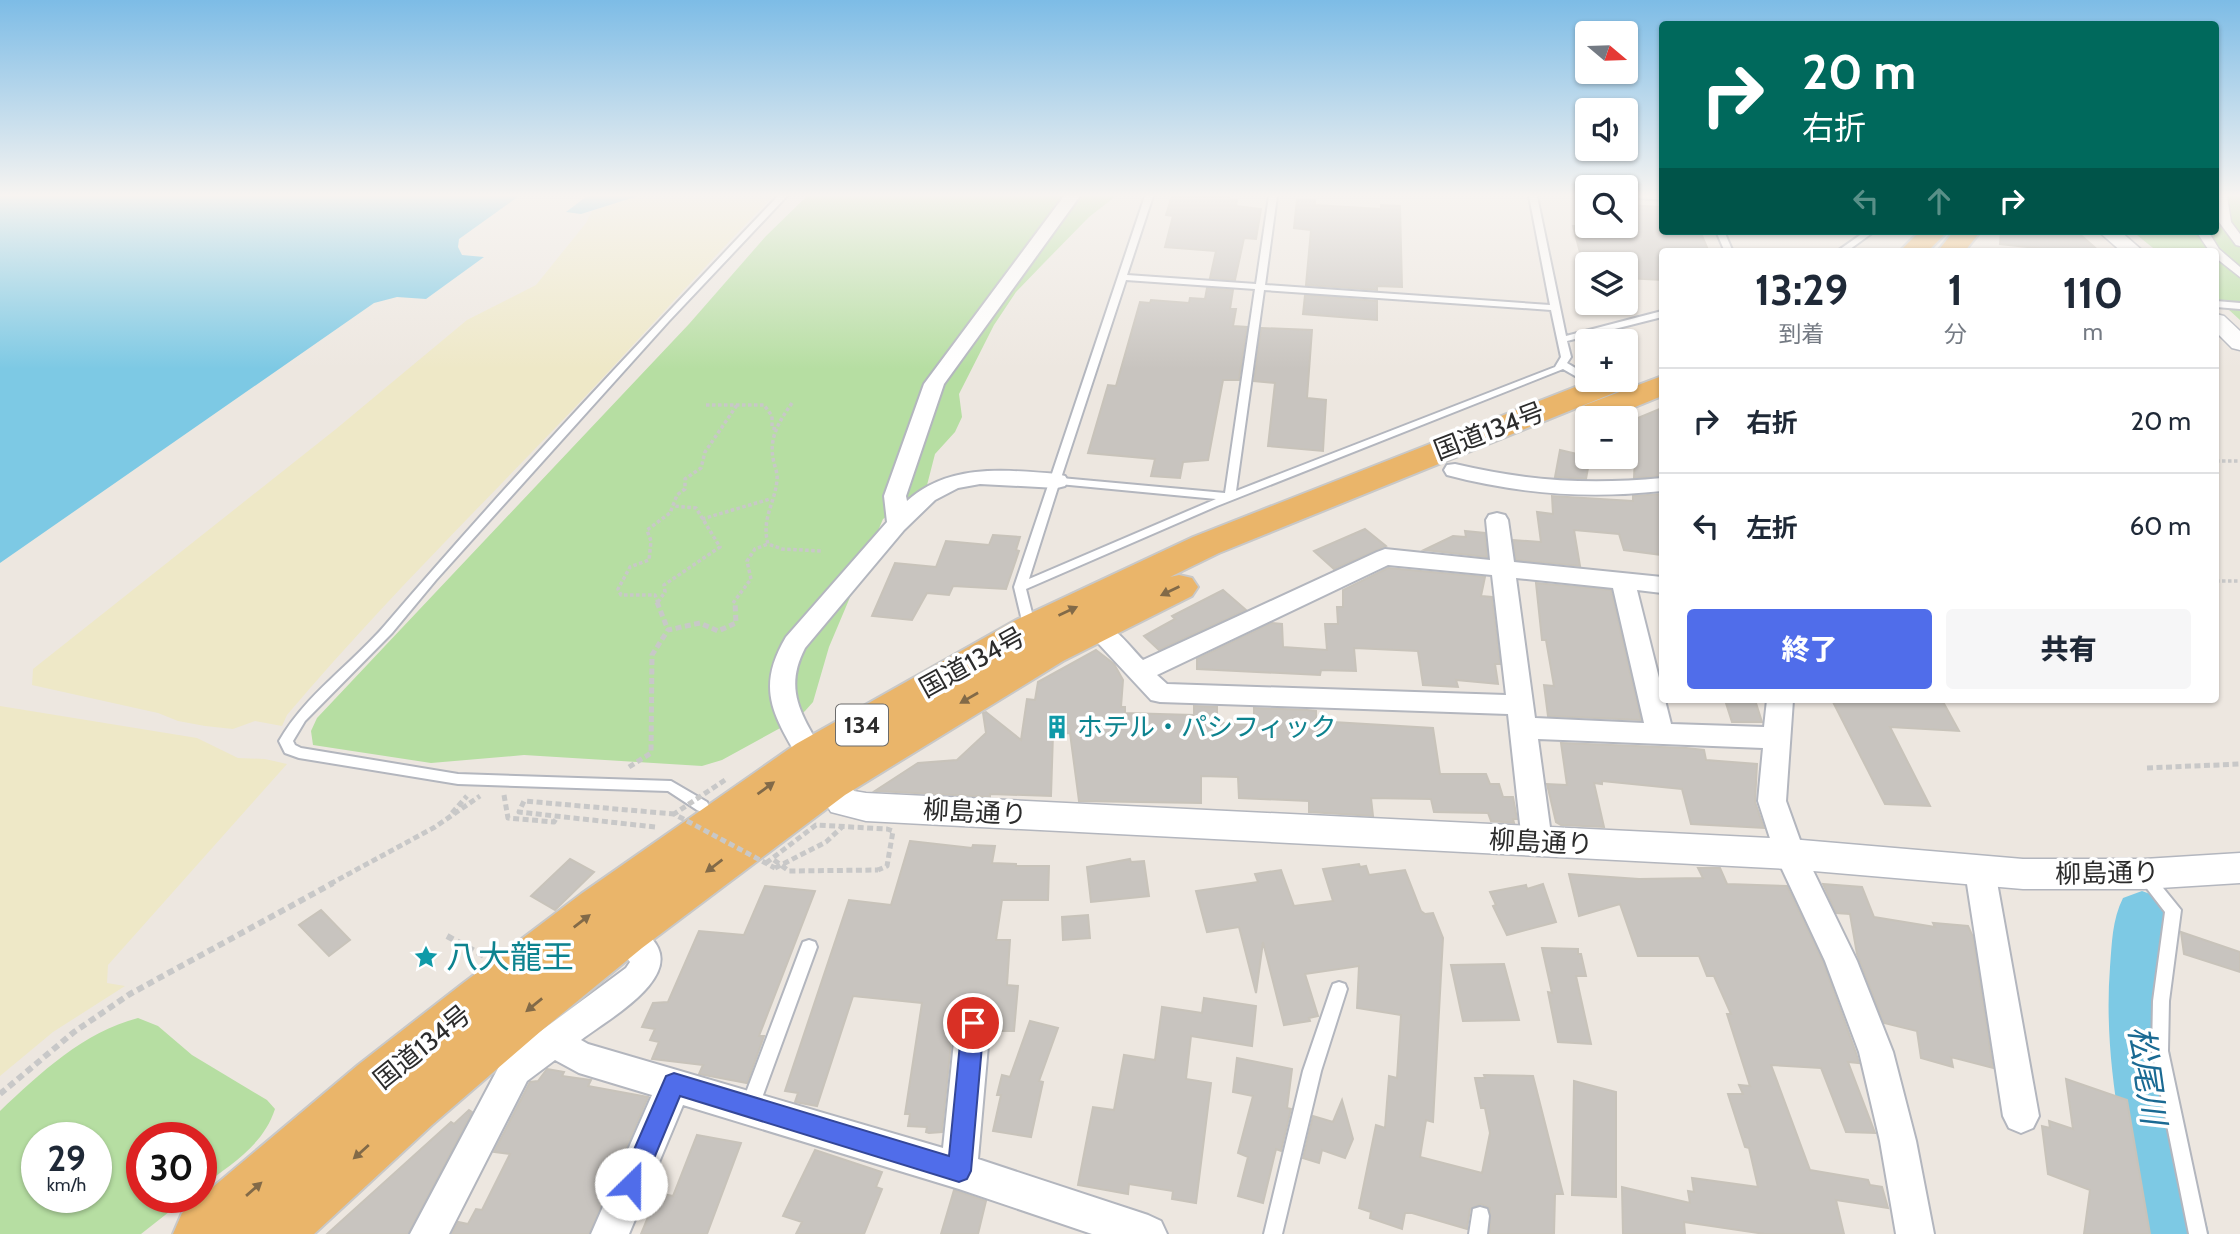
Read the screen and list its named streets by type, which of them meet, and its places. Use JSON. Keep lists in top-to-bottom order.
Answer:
{
  "streets": {
    "highway": ["国道134号", "134"],
    "street": ["柳島通り"]
  },
  "crossings": [
    ["国道134号", "柳島通り"]
  ],
  "water": ["松尾川"],
  "places": {
    "building": ["ホテル・パシフィック"],
    "place": ["八大龍王"]
  },
  "north": "right",
  "page": {
    "map_buttons": ["+", "−"],
    "turn": ["20 m", "右折"],
    "eta": [
      "13:29",
      "到着",
      "1",
      "分",
      "110",
      "m"
    ],
    "list": [
      {
        "name": "右折",
        "value": "20 m"
      },
      {
        "name": "左折",
        "value": "60 m"
      }
    ],
    "buttons": ["終了", "共有"],
    "speed": "29 km/h",
    "limit": "30"
  }
}
